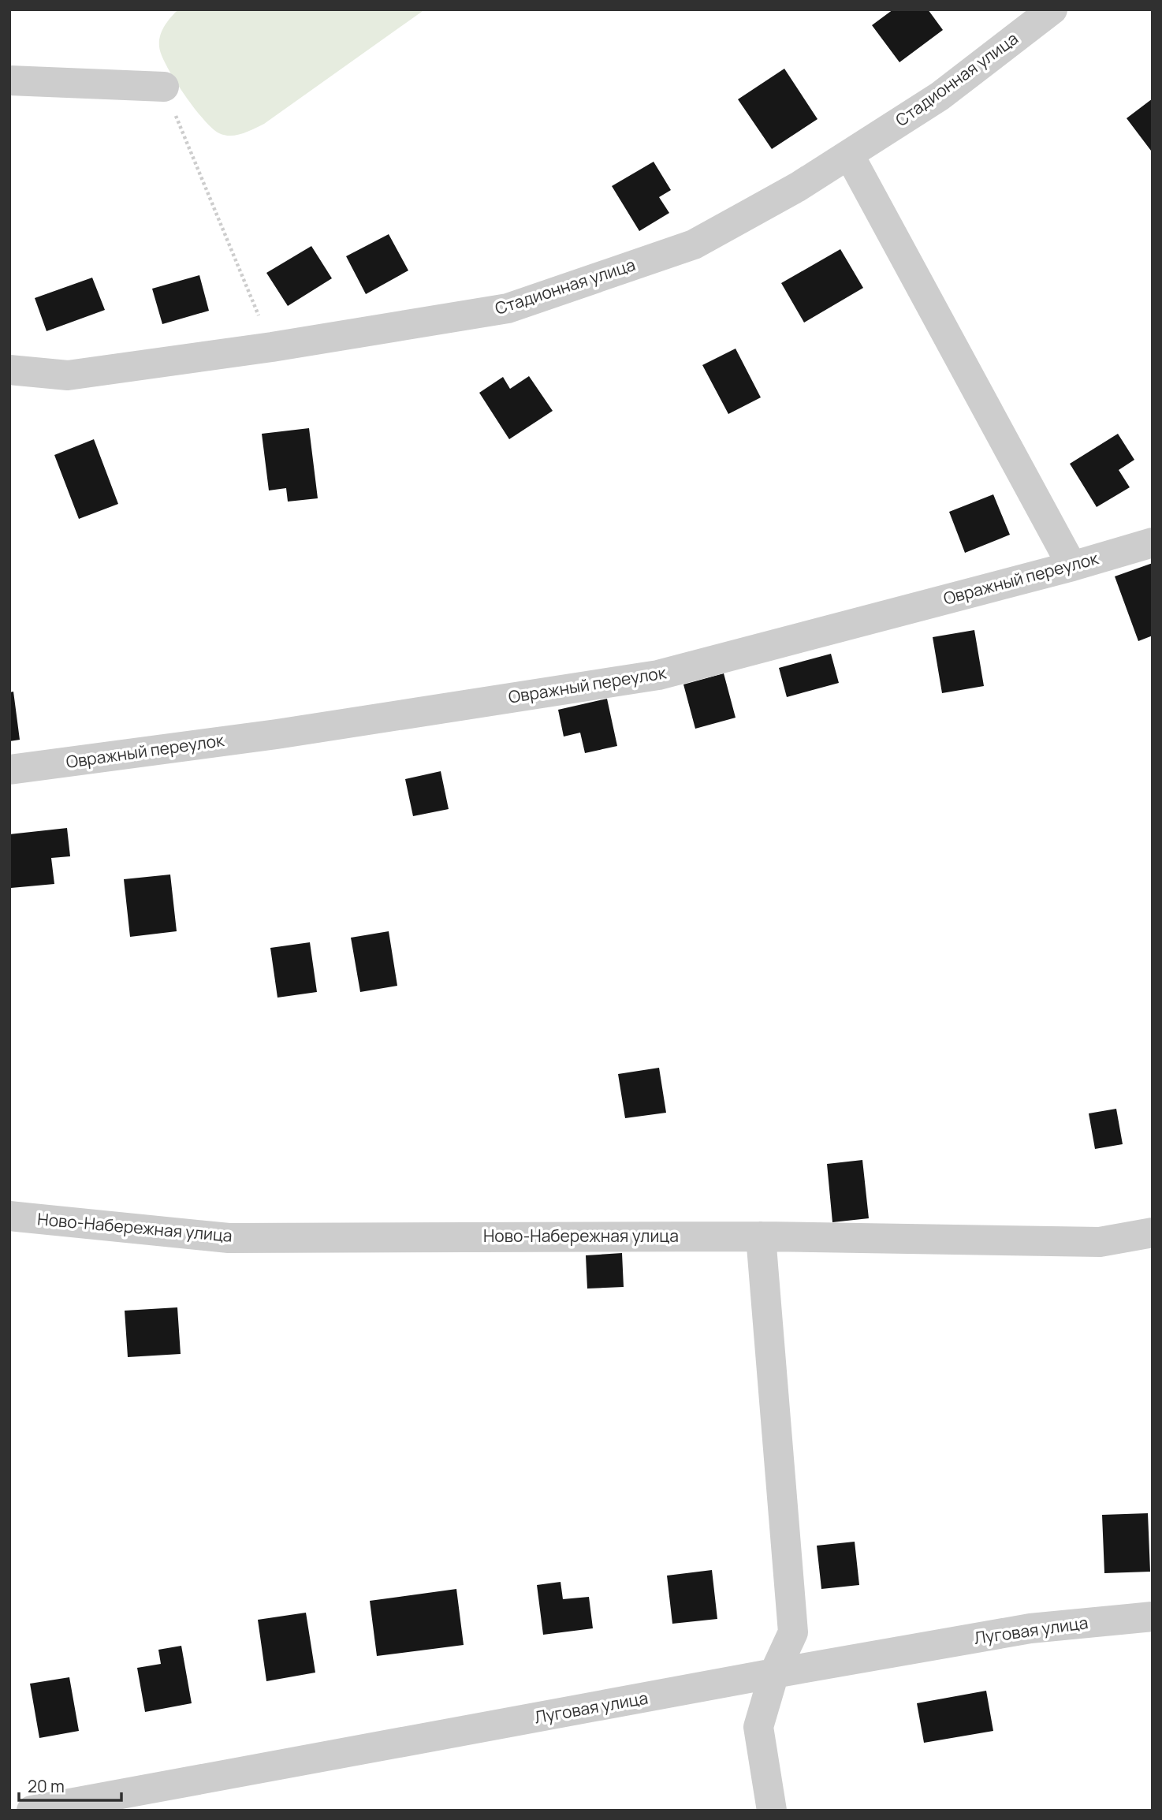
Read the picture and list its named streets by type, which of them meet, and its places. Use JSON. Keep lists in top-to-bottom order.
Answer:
{
  "streets": {
    "street": [
      "Стадионная улица",
      "Овражный переулок",
      "Ново-Набережная улица",
      "Луговая улица"
    ]
  },
  "scale_bar": "20 m"
}
